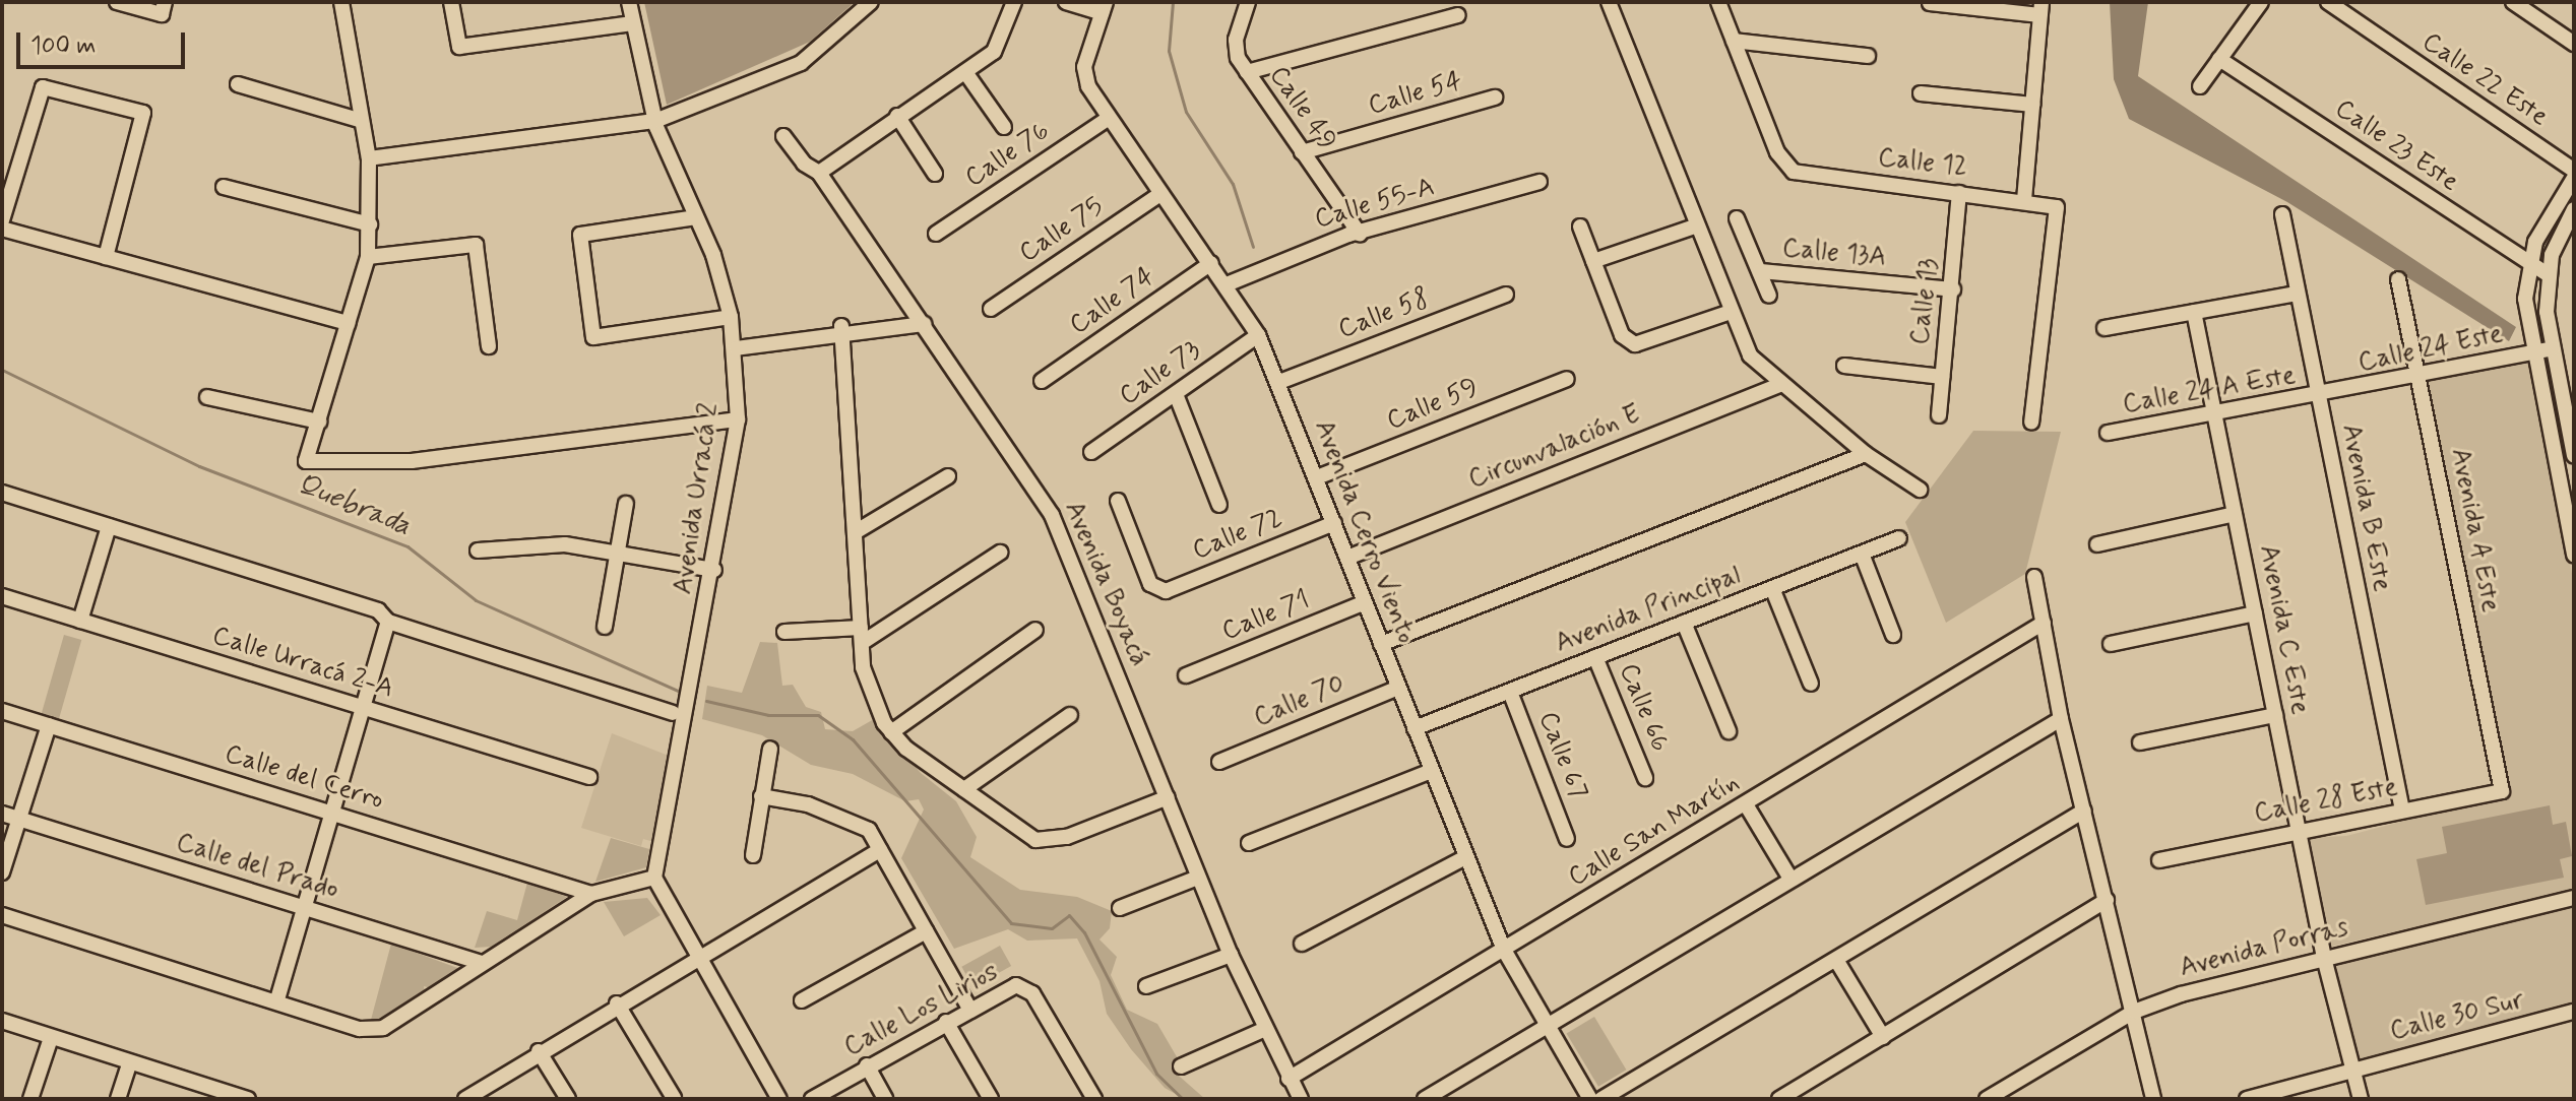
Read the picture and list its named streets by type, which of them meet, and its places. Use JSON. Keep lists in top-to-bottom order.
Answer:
{
  "streets": {
    "street": [
      "Calle 22 Este",
      "Calle 54",
      "Calle 49",
      "Calle 23 Este",
      "Calle 76",
      "Calle 12",
      "Calle 55-A",
      "Calle 75",
      "Calle 13A",
      "Calle 74",
      "Calle 13",
      "Calle 58",
      "Calle 24 Este",
      "Calle 73",
      "Calle 24 A Este",
      "Calle 59",
      "Circunvalación E",
      "Avenida Urracá 2",
      "Avenida B Este",
      "Avenida A Este",
      "Avenida Cerro Viento",
      "Calle 72",
      "Avenida Boyacá",
      "Avenida Principal",
      "Calle 71",
      "Avenida C Este",
      "Calle Urracá 2-A",
      "Calle 70",
      "Calle 66",
      "Calle 67",
      "Calle del Cerro",
      "Calle 28 Este",
      "Calle San Martín",
      "Calle del Prado",
      "Avenida Porras",
      "Calle Los Lirios",
      "Calle 30 Sur"
    ]
  },
  "crossings": [
    ["Calle 54", "Calle 49"],
    ["Calle 49", "Calle 55-A"],
    ["Calle 76", "Avenida Cerro Viento"],
    ["Calle 12", "Calle 13"],
    ["Calle 55-A", "Avenida Cerro Viento"],
    ["Calle 75", "Avenida Cerro Viento"],
    ["Calle 13A", "Calle 13"],
    ["Calle 74", "Avenida Cerro Viento"],
    ["Calle 58", "Avenida Cerro Viento"],
    ["Calle 24 Este", "Calle 24 A Este"],
    ["Calle 24 Este", "Avenida B Este"],
    ["Calle 24 Este", "Avenida A Este"],
    ["Calle 73", "Avenida Cerro Viento"],
    ["Calle 24 A Este", "Avenida B Este"],
    ["Calle 24 A Este", "Avenida C Este"],
    ["Calle 59", "Avenida Cerro Viento"],
    ["Circunvalación E", "Avenida Cerro Viento"],
    ["Avenida B Este", "Calle 28 Este"],
    ["Avenida A Este", "Calle 28 Este"],
    ["Avenida Cerro Viento", "Calle 72"],
    ["Avenida Cerro Viento", "Avenida Principal"],
    ["Avenida Cerro Viento", "Calle 71"],
    ["Avenida Cerro Viento", "Calle 70"],
    ["Avenida Cerro Viento", "Calle San Martín"],
    ["Avenida Boyacá", "Calle San Martín"],
    ["Avenida Principal", "Calle 66"],
    ["Avenida Principal", "Calle 67"],
    ["Avenida C Este", "Calle 28 Este"],
    ["Avenida C Este", "Avenida Porras"],
    ["Avenida C Este", "Calle 30 Sur"]
  ],
  "water": ["Quebrada"],
  "scale_bar": "100 m"
}
